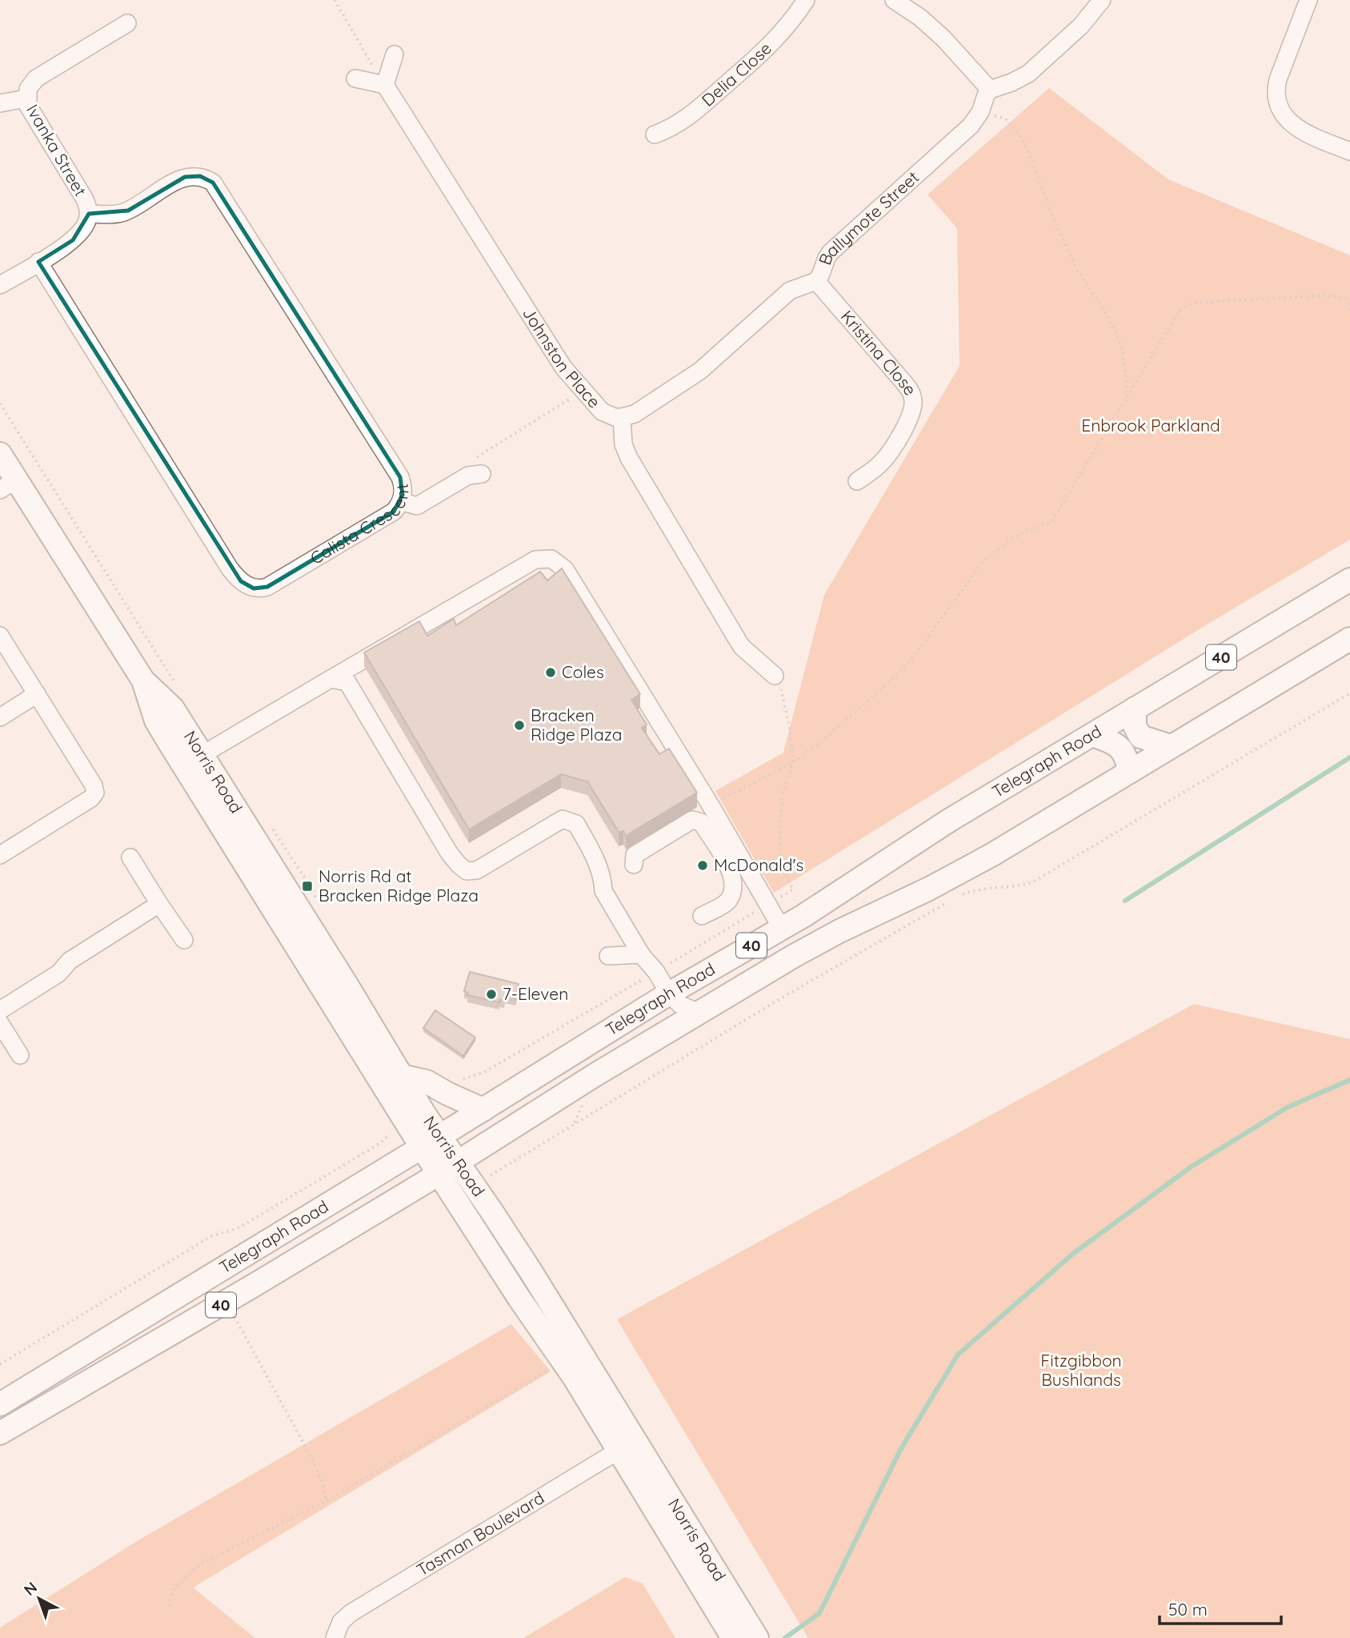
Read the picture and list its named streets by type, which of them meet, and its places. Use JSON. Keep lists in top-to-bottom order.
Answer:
{
  "streets": {
    "main road": ["40", "Telegraph Road", "Norris Road"],
    "street": [
      "Delia Close",
      "Ivanka Street",
      "Ballymote Street",
      "Kristina Close",
      "Johnston Place",
      "Calista Crescent",
      "Tasman Boulevard"
    ]
  },
  "crossings": [
    ["Ivanka Street", "Calista Crescent"],
    ["Ballymote Street", "Kristina Close"],
    ["Ballymote Street", "Johnston Place"],
    ["Telegraph Road", "Norris Road"],
    ["Norris Road", "Tasman Boulevard"]
  ],
  "parks": ["Enbrook Parkland", "Fitzgibbon Bushlands"],
  "places": {
    "other": [
      "Coles",
      "Bracken Ridge Plaza",
      "McDonald's",
      "7-Eleven"
    ],
    "transit": ["Norris Rd at Bracken Ridge Plaza"]
  },
  "scale_bar": "50 m",
  "north": "top left"
}
